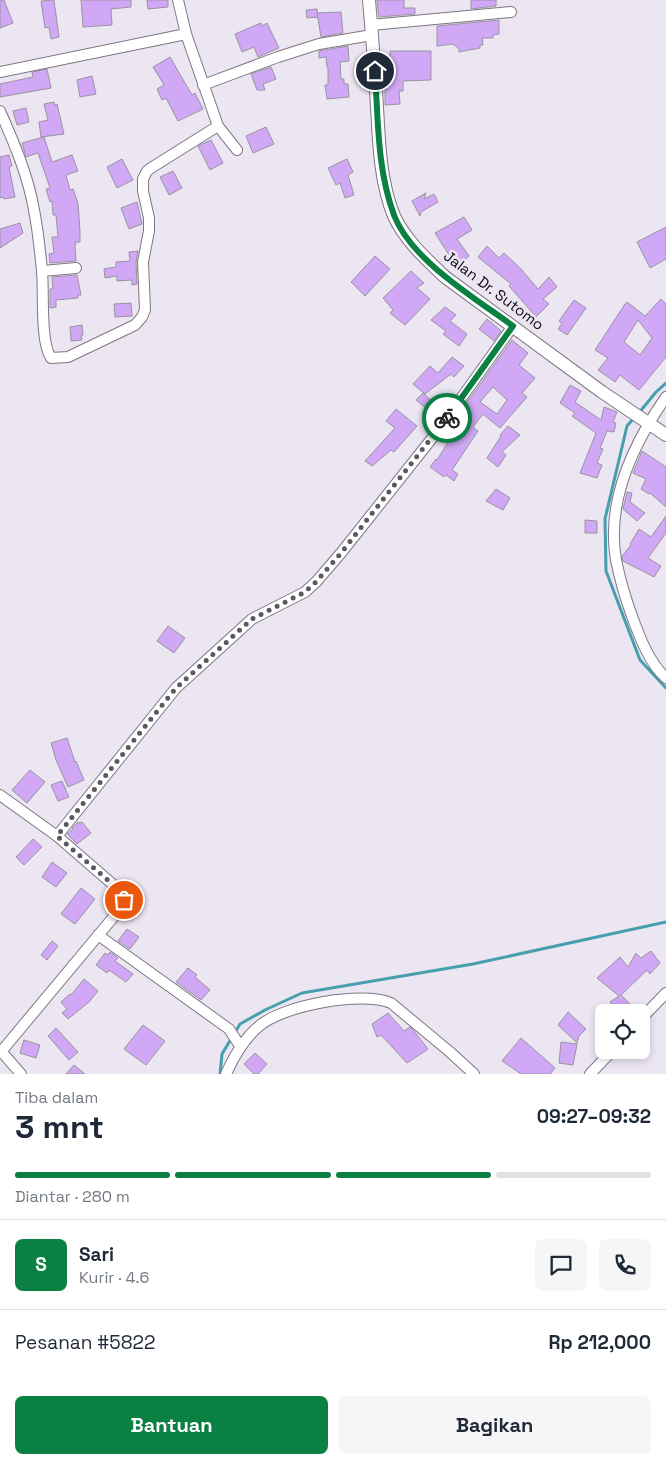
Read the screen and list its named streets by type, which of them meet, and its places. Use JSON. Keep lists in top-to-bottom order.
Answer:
{
  "streets": {
    "street": ["Jalan Dr. Sutomo"]
  },
  "page": {
    "heading": ["3 mnt", "Tiba dalam", "09:27–09:32"],
    "panel": [
      "Sari",
      "Kurir · 4.6",
      "Pesanan #5822",
      "Rp 212,000"
    ],
    "bar": "Diantar · 280 m",
    "round": "S",
    "buttons": ["Bantuan", "Bagikan"]
  }
}
